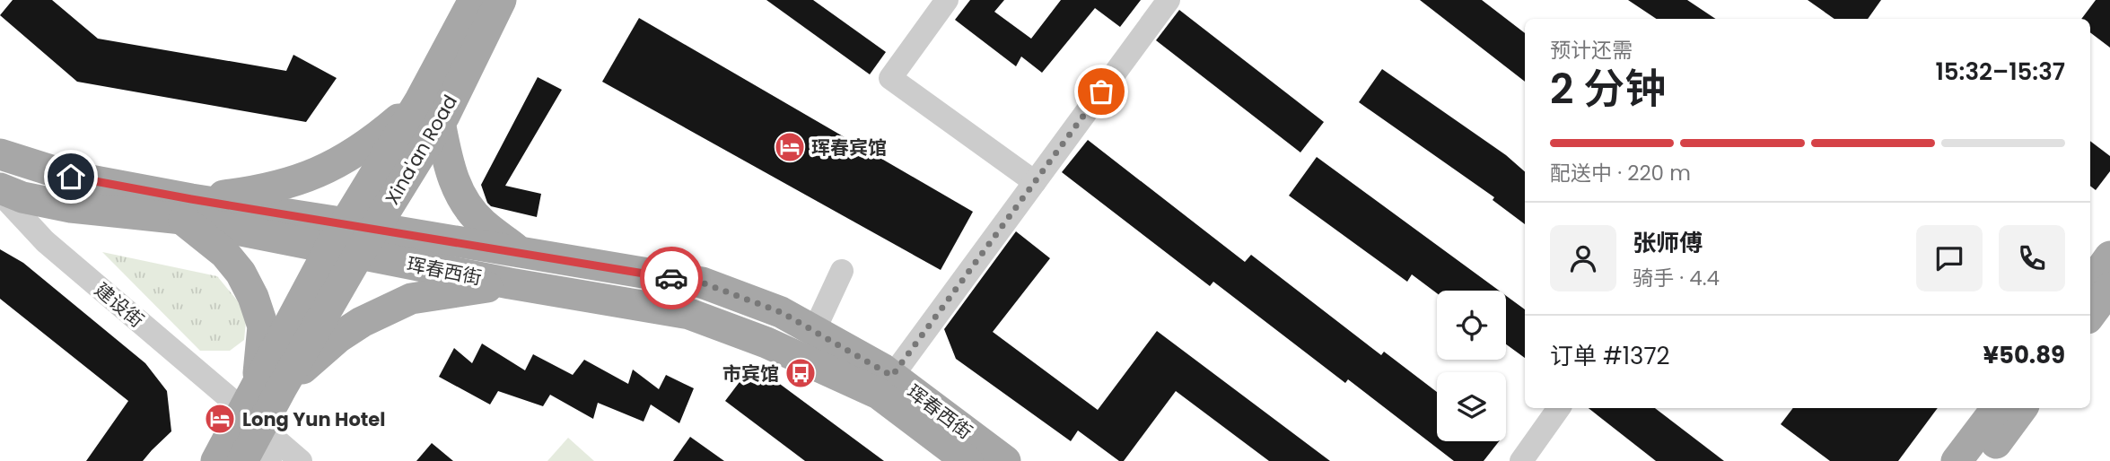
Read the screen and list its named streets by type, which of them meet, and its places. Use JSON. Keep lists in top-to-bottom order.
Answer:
{
  "streets": {
    "main road": ["Xina'an Road", "珲春西街"],
    "street": ["建设街"]
  },
  "crossings": [
    ["Xina'an Road", "珲春西街"],
    ["Xina'an Road", "建设街"],
    ["珲春西街", "建设街"]
  ],
  "places": {
    "hotel": ["珲春宾馆", "Long Yun Hotel"],
    "bus stop": ["市宾馆"]
  },
  "page": {
    "heading": ["2 分钟", "预计还需", "15:32–15:37"],
    "panel": [
      "张师傅",
      "骑手 · 4.4",
      "订单 #1372",
      "¥50.89"
    ],
    "bar": "配送中 · 220 m"
  }
}
